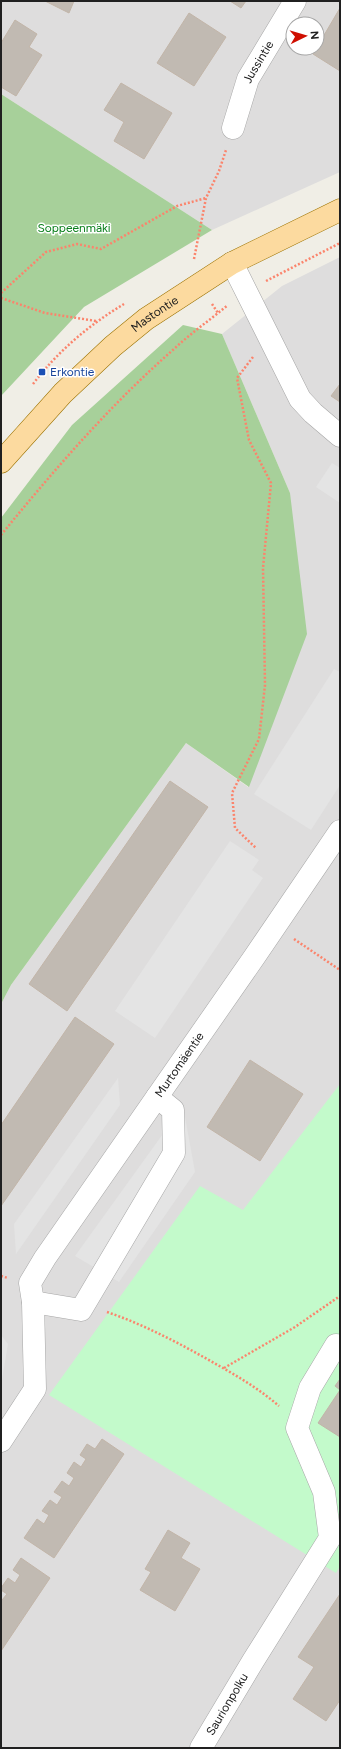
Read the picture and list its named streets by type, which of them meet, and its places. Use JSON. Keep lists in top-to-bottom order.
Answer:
{
  "streets": {
    "main road": ["Mastontie"],
    "street": ["Jussintie", "Murtomäentie", "Saurionpolku"]
  },
  "parks": ["Soppeenmäki"],
  "places": {
    "transit": ["Erkontie"]
  },
  "north": "right"
}
